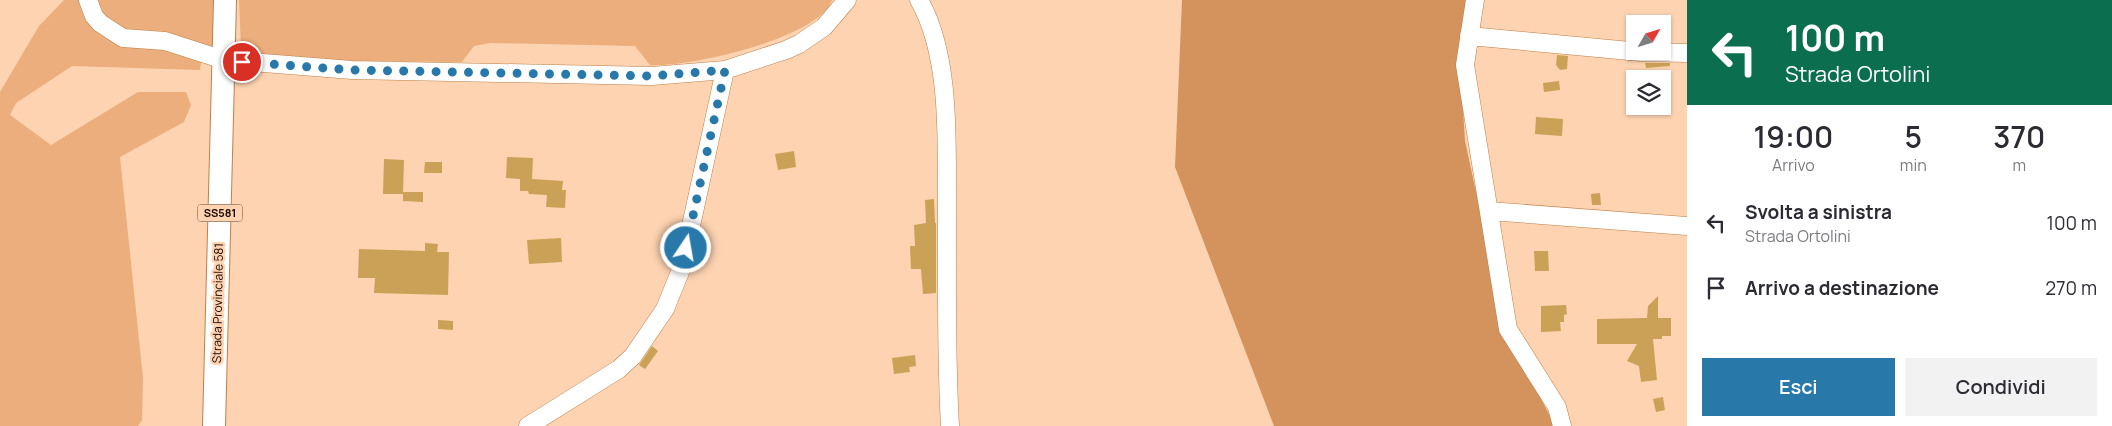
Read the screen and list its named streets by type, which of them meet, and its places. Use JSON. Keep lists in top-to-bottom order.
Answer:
{
  "streets": {
    "main road": ["SS581", "Strada Provinciale 581"]
  },
  "north": "top right",
  "page": {
    "turn": ["100 m", "Strada Ortolini"],
    "eta": [
      "19:00",
      "Arrivo",
      "5",
      "min",
      "370",
      "m"
    ],
    "list": [
      {
        "name": "Svolta a sinistra",
        "note": "Strada Ortolini",
        "value": "100 m"
      },
      {
        "name": "Arrivo a destinazione",
        "value": "270 m"
      }
    ],
    "buttons": ["Esci", "Condividi"]
  }
}
